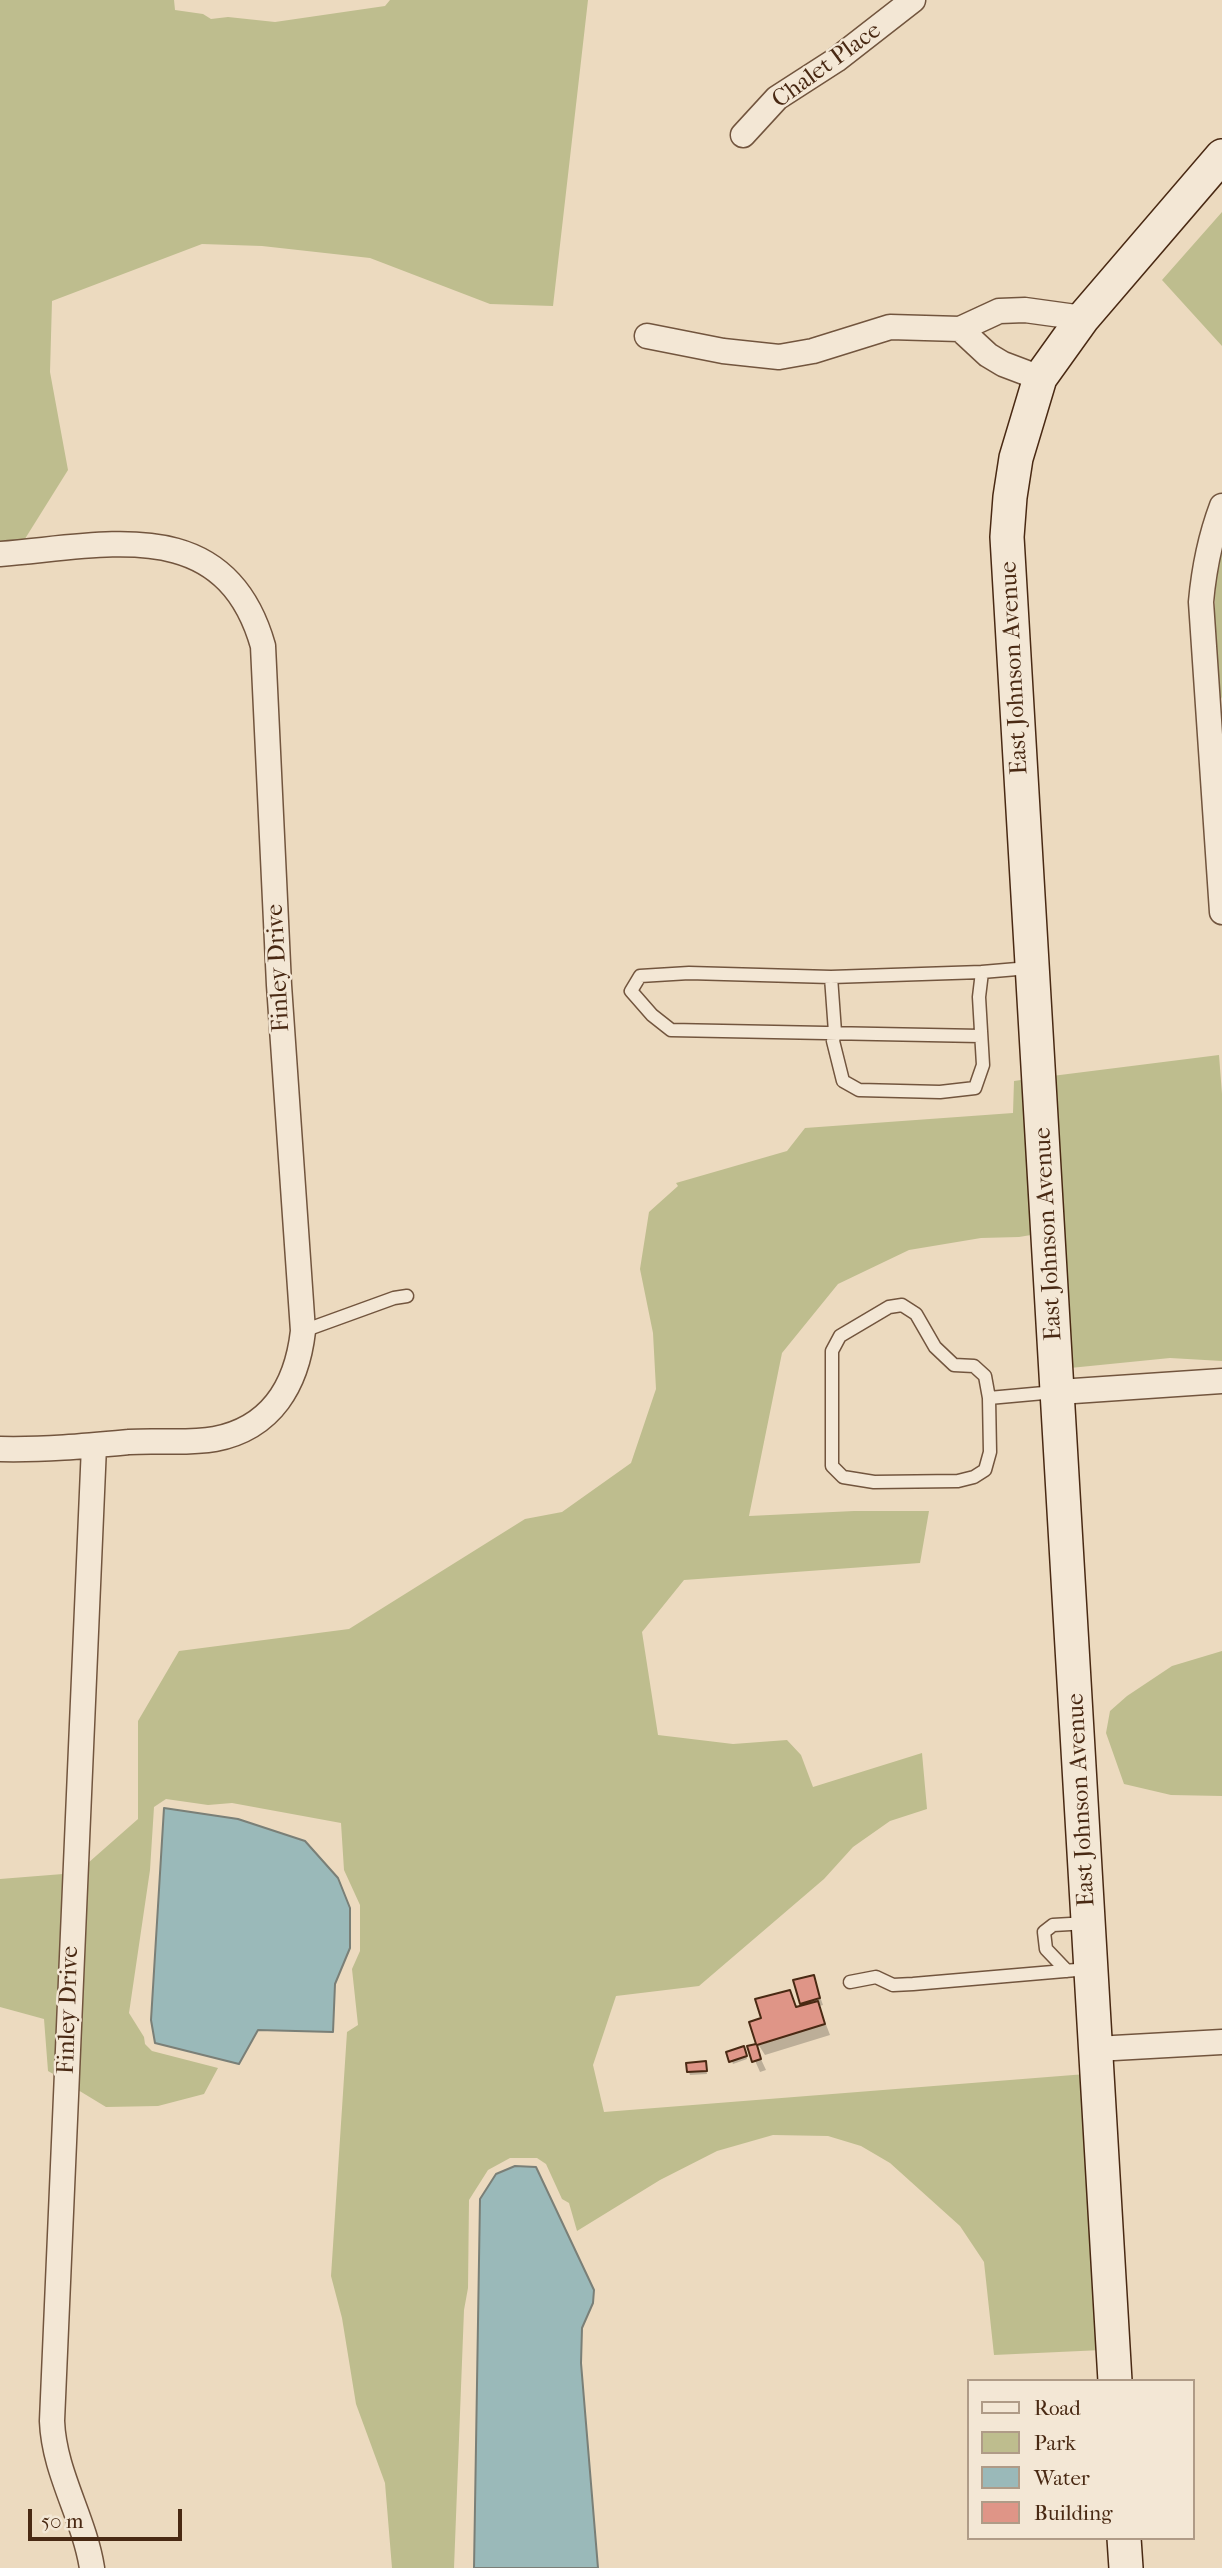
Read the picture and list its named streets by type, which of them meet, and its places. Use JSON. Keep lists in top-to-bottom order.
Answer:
{
  "streets": {
    "main road": ["East Johnson Avenue"],
    "street": ["Chalet Place", "Finley Drive"]
  },
  "legend": [
    "Road",
    "Park",
    "Water",
    "Building"
  ],
  "scale_bar": "50 m"
}
